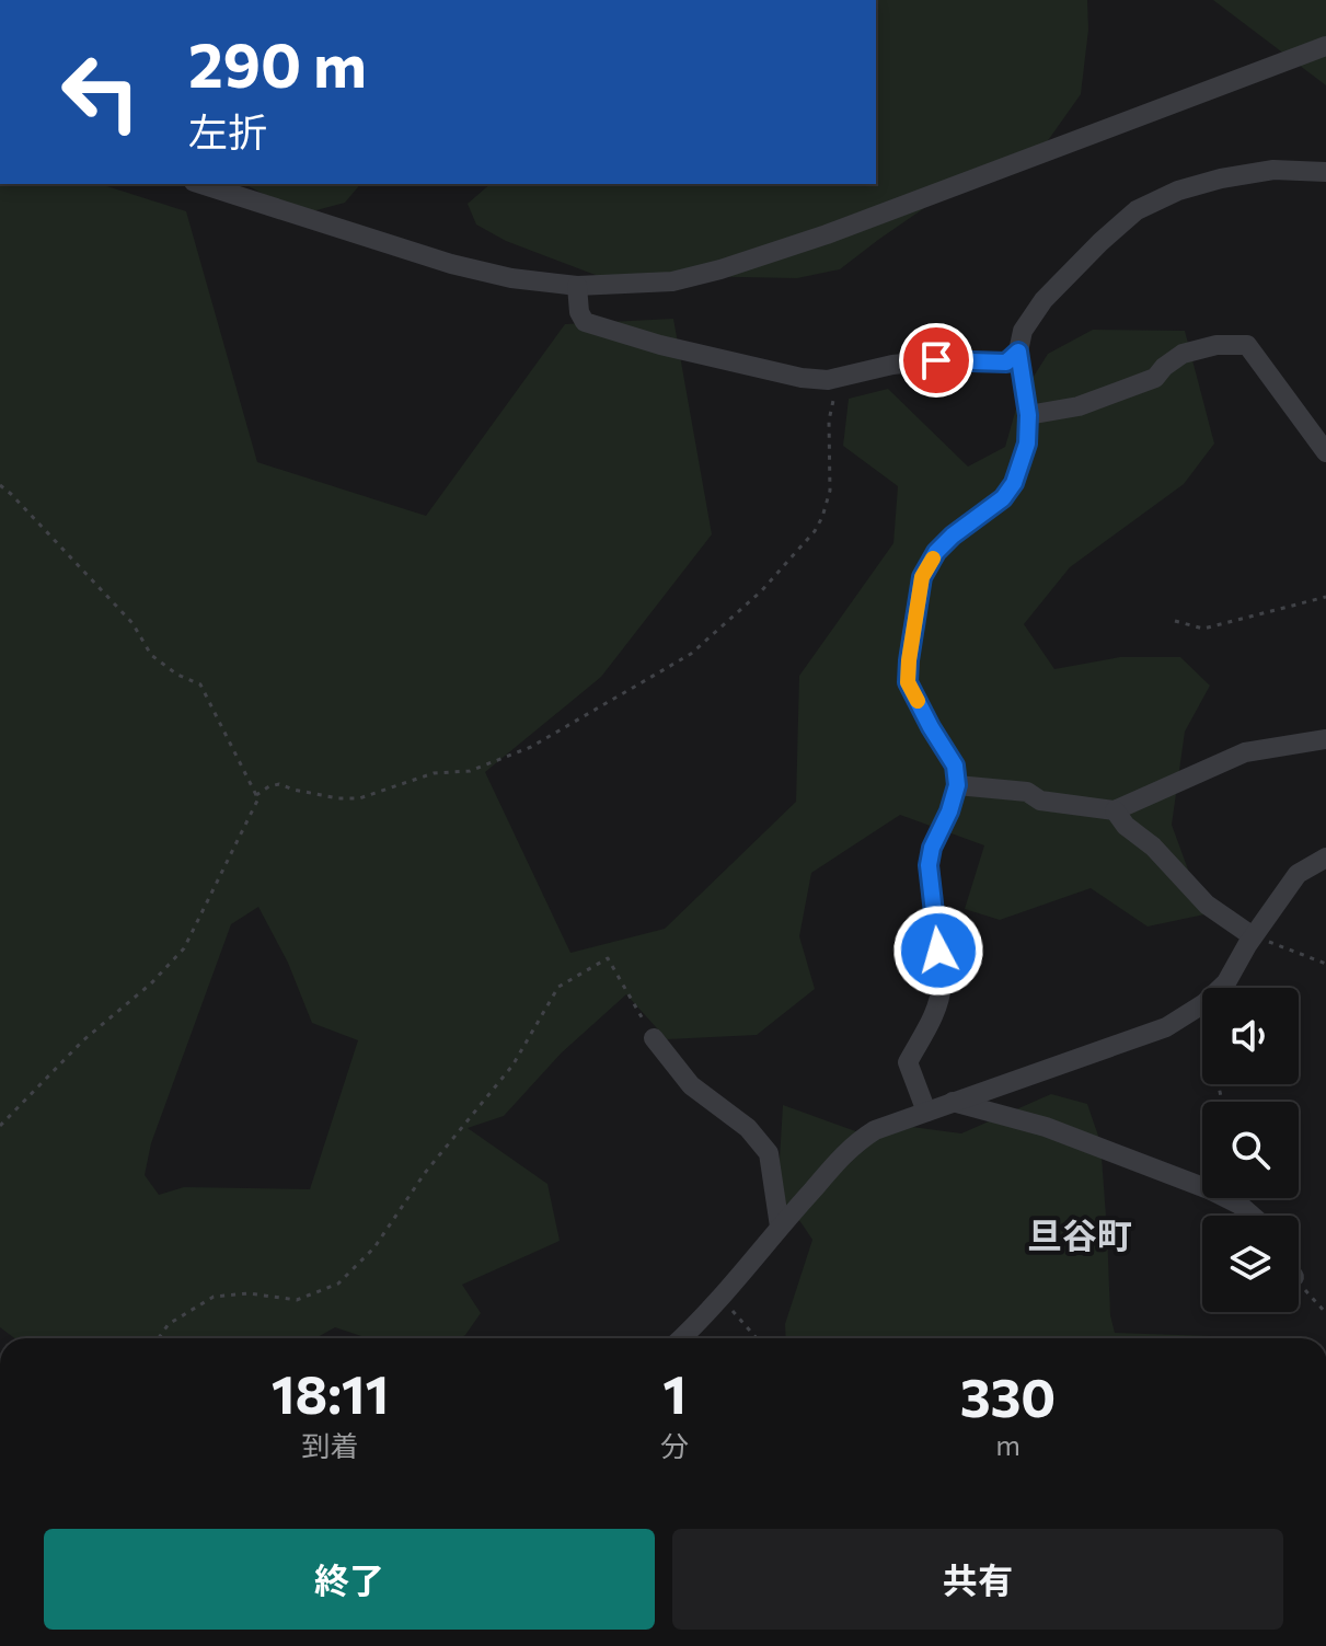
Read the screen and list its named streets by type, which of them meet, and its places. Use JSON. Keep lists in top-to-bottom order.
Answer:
{
  "districts": ["旦谷町"],
  "page": {
    "turn": ["290 m", "左折"],
    "eta": [
      "18:11",
      "到着",
      "1",
      "分",
      "330",
      "m"
    ],
    "buttons": ["終了", "共有"]
  }
}
